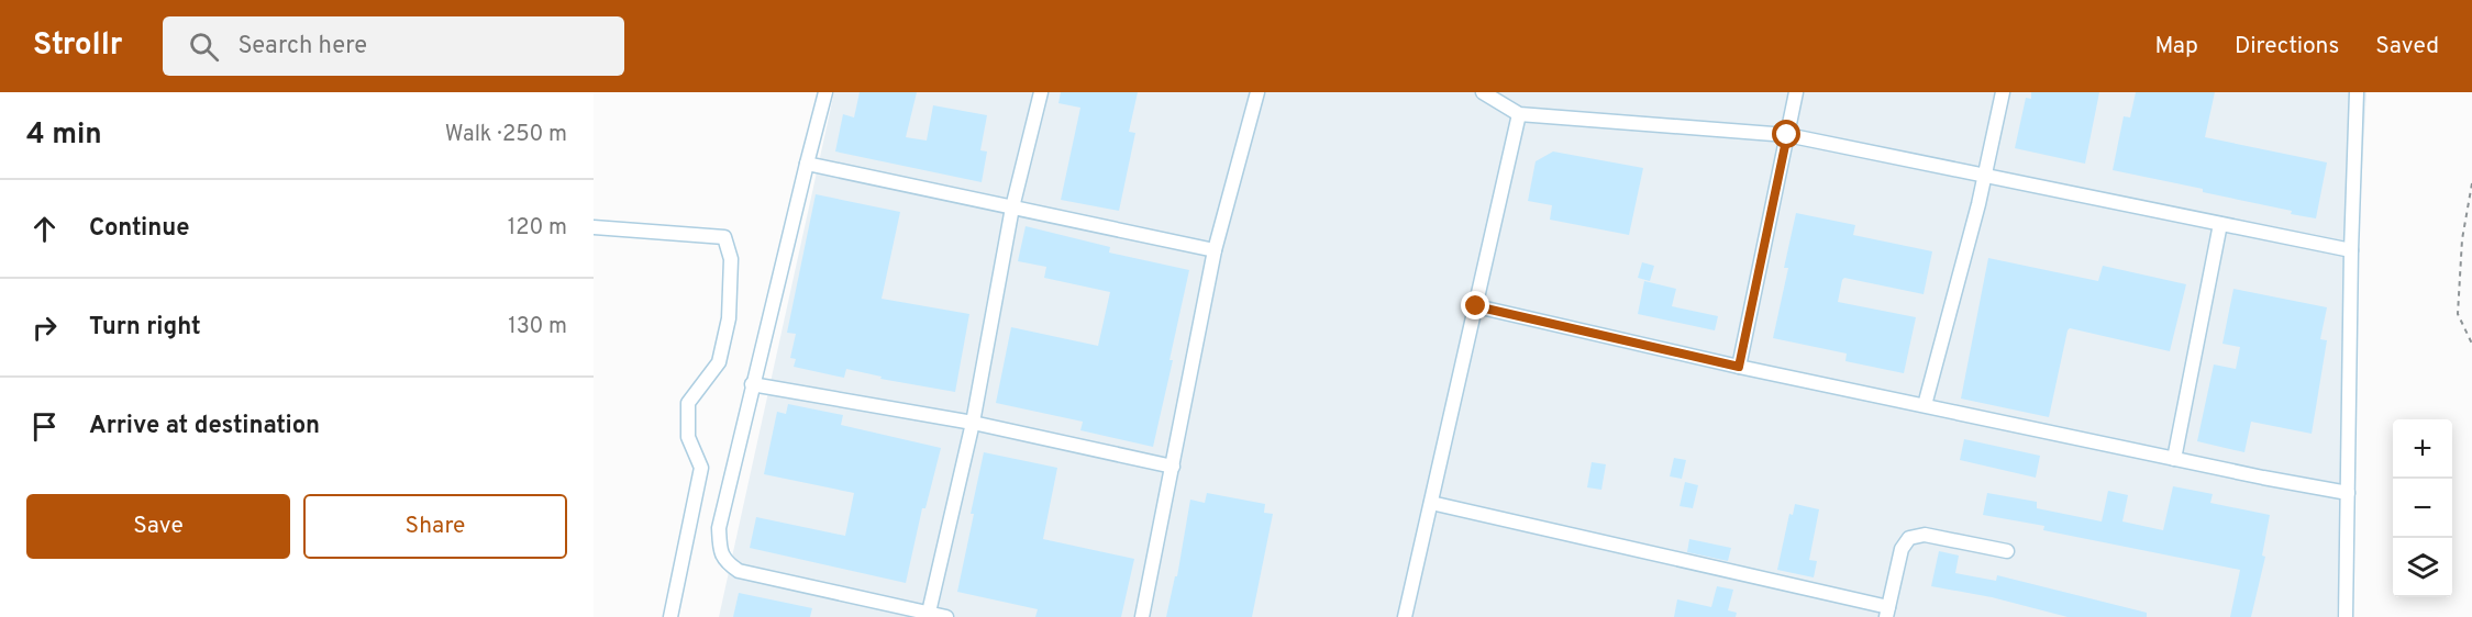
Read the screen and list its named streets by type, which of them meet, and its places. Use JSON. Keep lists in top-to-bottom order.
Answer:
{
  "page": {
    "header": "Strollr",
    "search": "Search here",
    "nav": ["Map", "Directions", "Saved"],
    "heading": ["4 min", "Walk · 250 m"],
    "list": [
      ["Continue", "120 m"],
      ["Turn right", "130 m"],
      "Arrive at destination"
    ],
    "map_buttons": ["+", "−"],
    "buttons": ["Save", "Share"]
  }
}
